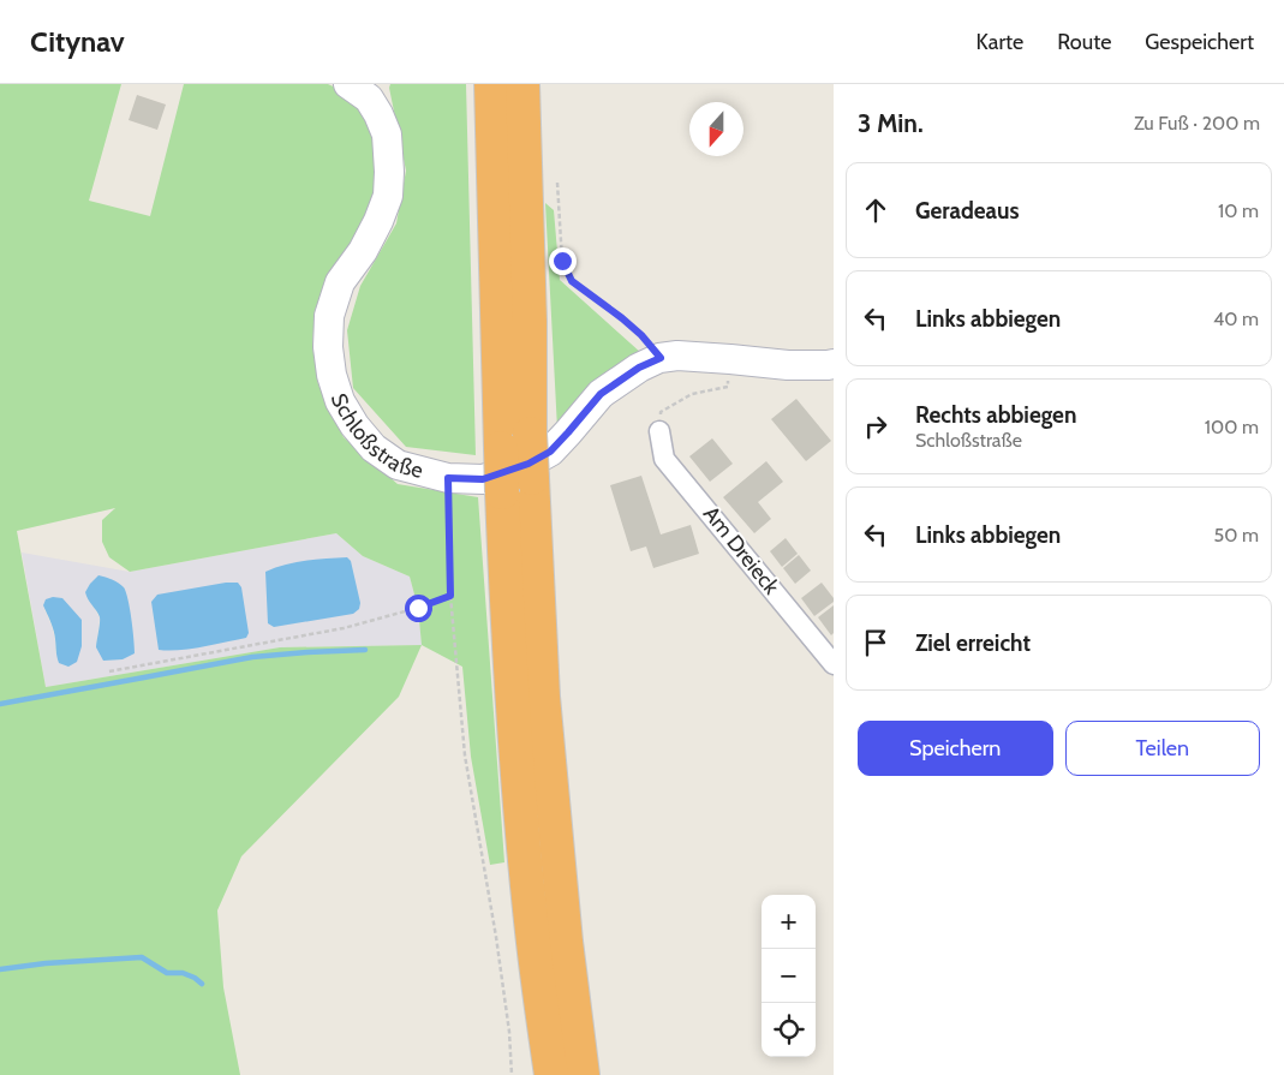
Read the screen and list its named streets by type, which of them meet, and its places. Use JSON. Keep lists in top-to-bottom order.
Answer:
{
  "streets": {
    "street": ["Schloßstraße", "Am Dreieck"]
  },
  "north": "bottom",
  "page": {
    "header": "Citynav",
    "nav": ["Karte", "Route", "Gespeichert"],
    "heading": ["3 Min.", "Zu Fuß · 200 m"],
    "list": [
      ["Geradeaus", "10 m"],
      ["Links abbiegen", "40 m"],
      ["Rechts abbiegen", "Schloßstraße", "100 m"],
      ["Links abbiegen", "50 m"],
      "Ziel erreicht"
    ],
    "buttons": ["Speichern", "Teilen"],
    "map_buttons": ["+", "−"]
  }
}
